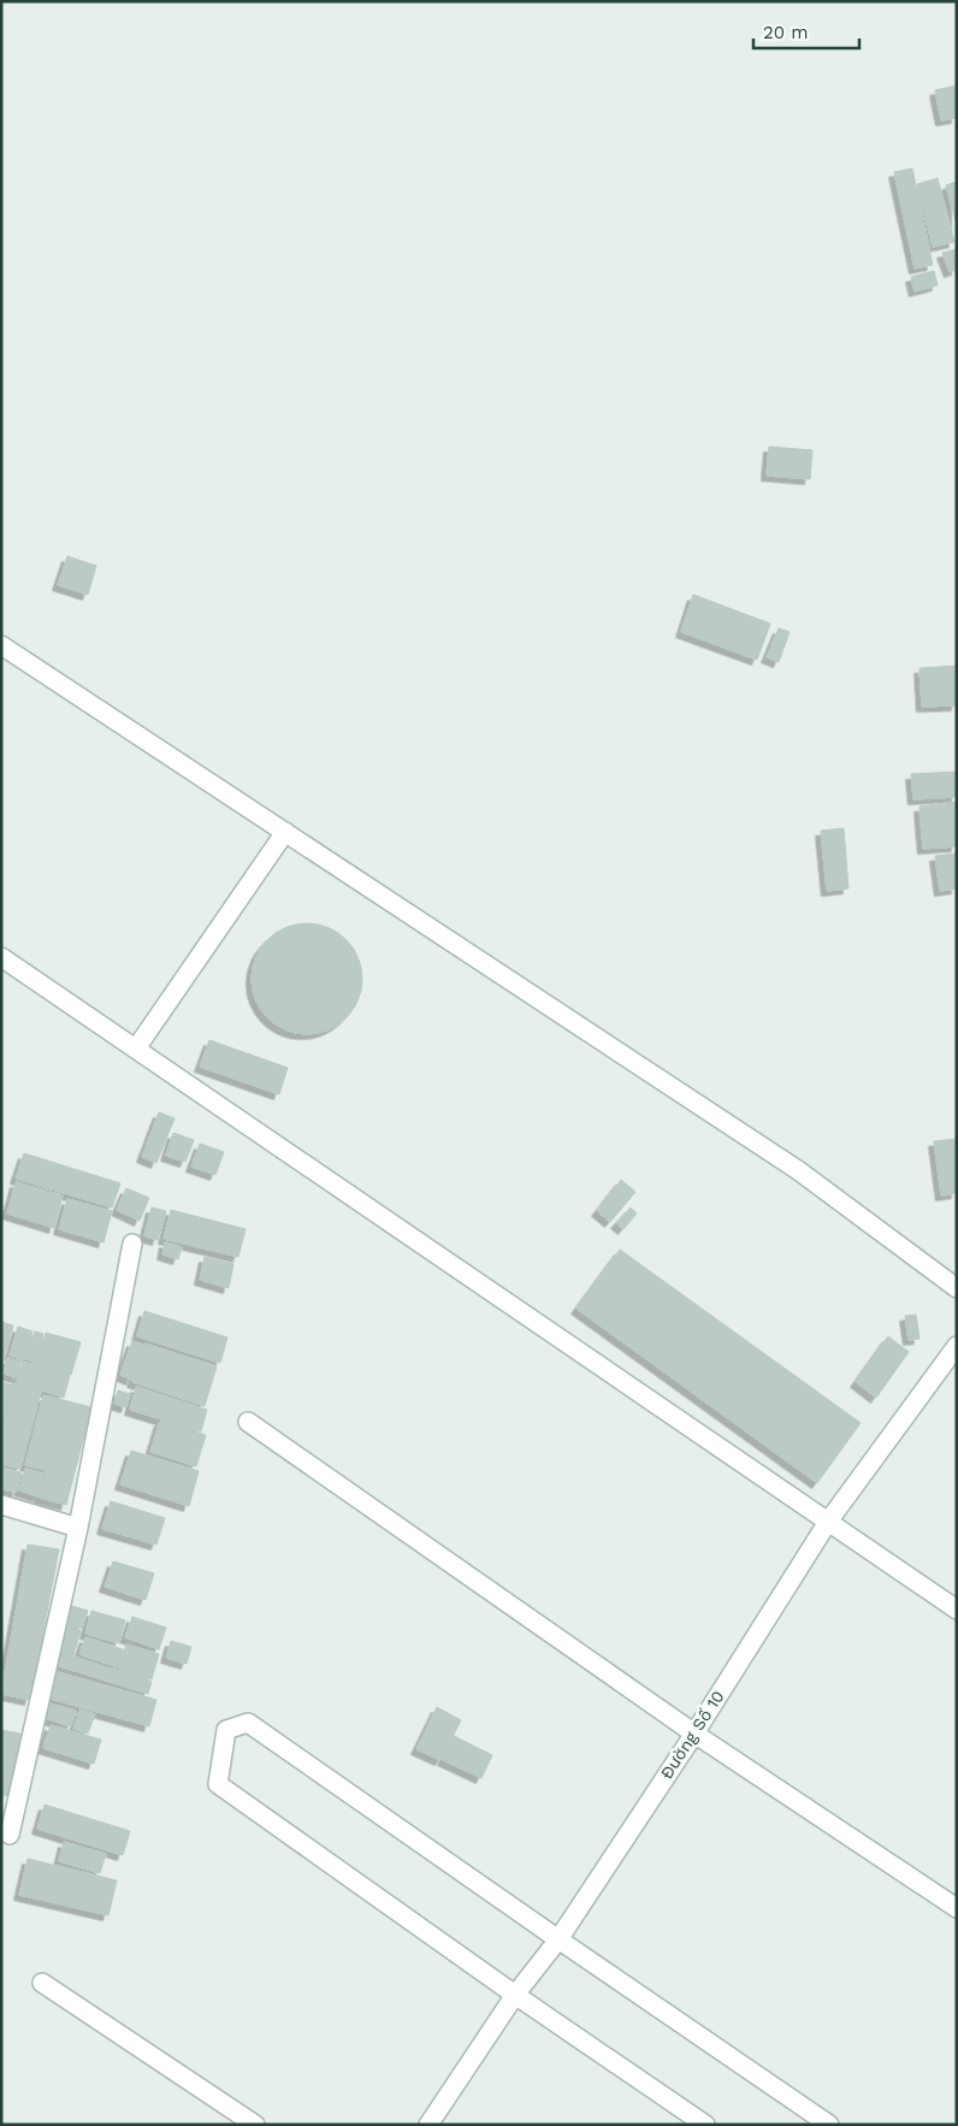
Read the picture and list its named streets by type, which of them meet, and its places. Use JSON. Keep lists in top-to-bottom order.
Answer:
{
  "streets": {
    "street": ["Đường Số 10"]
  },
  "scale_bar": "20 m"
}
